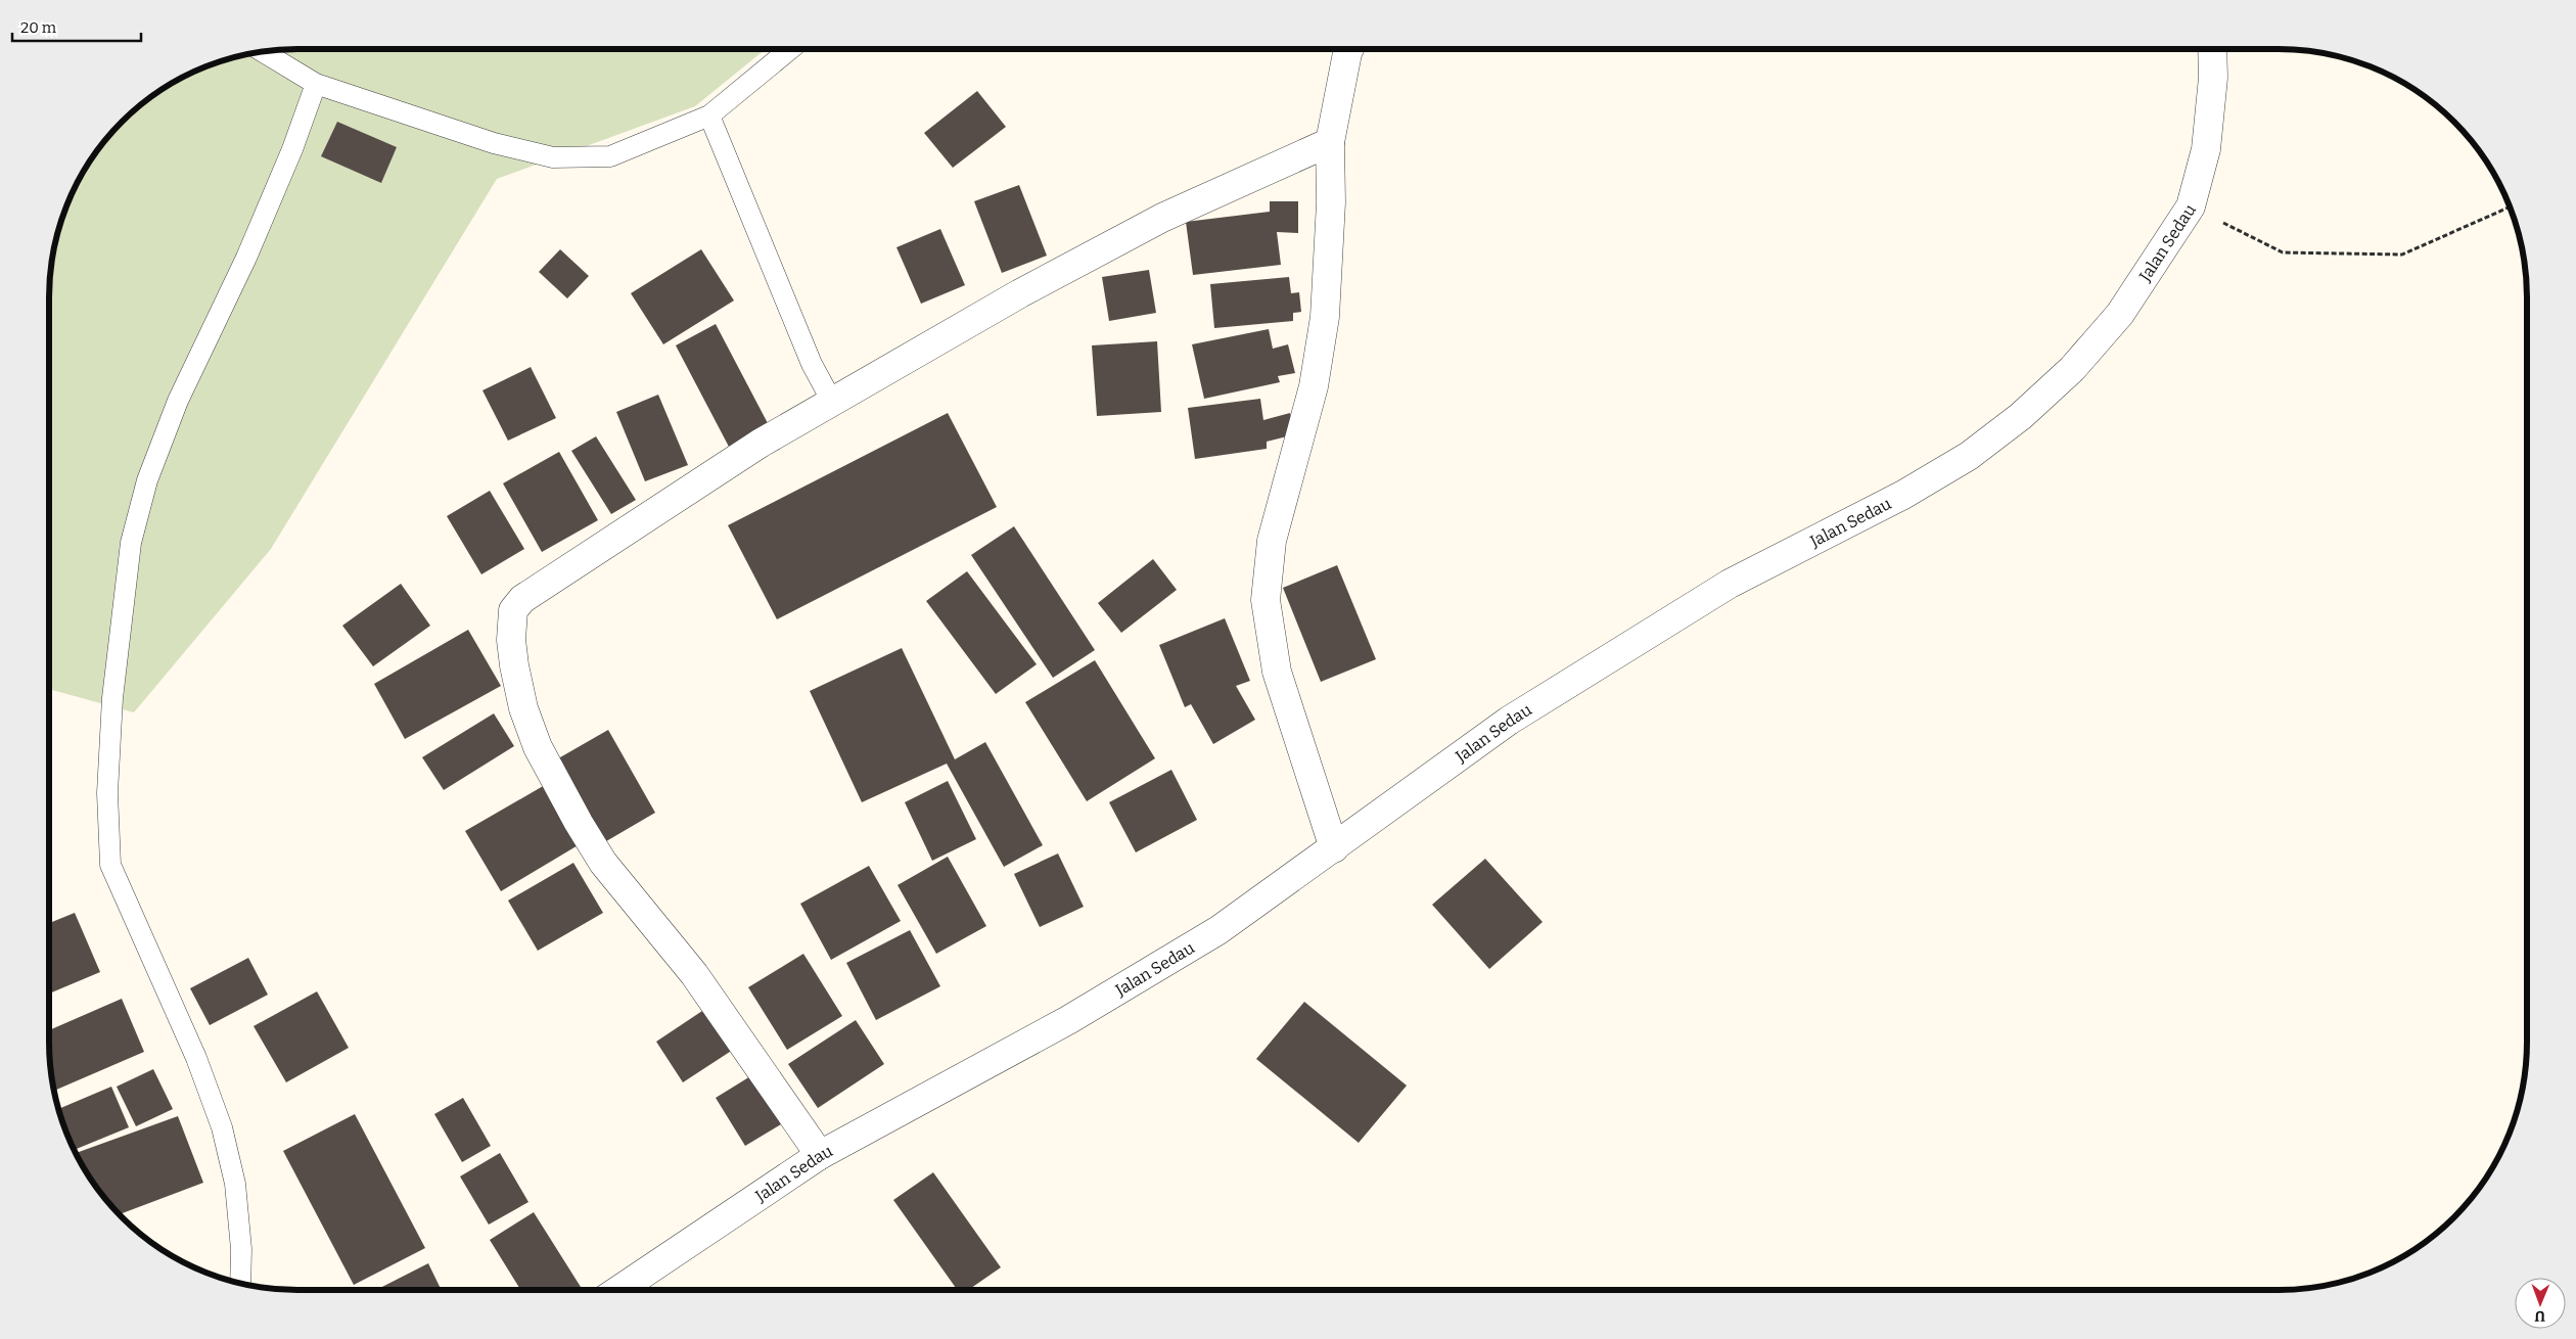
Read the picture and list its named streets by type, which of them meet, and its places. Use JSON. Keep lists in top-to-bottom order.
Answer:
{
  "streets": {
    "street": ["Jalan Sedau"]
  },
  "scale_bar": "20 m",
  "north": "bottom"
}
